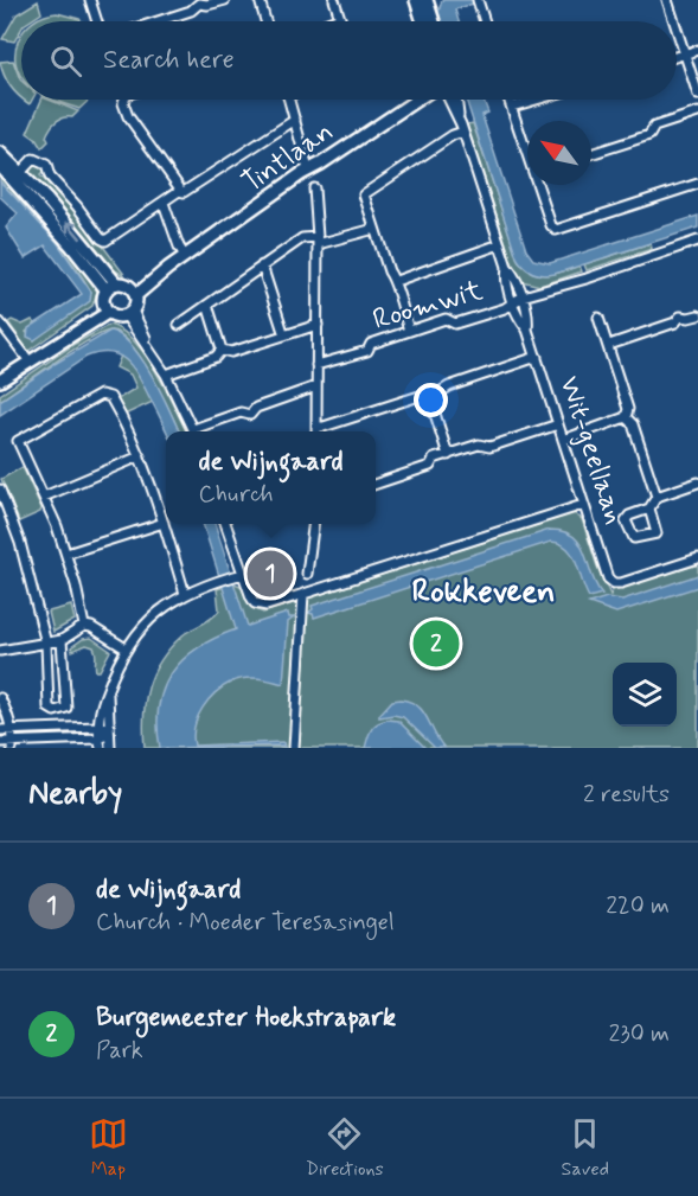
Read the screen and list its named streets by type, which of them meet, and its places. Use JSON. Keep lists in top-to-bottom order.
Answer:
{
  "streets": {
    "street": ["Tintlaan", "Roomwit", "Wit-geellaan"]
  },
  "crossings": [
    ["Roomwit", "Wit-geellaan"]
  ],
  "districts": ["Rokkeveen"],
  "north": "top left",
  "page": {
    "search": "Search here",
    "popup": ["de Wijngaard", "Church"],
    "pins": ["1", "2"],
    "heading": ["Nearby", "2 results"],
    "list": [
      {
        "mark": "1",
        "name": "de Wijngaard",
        "note": "Church · Moeder Teresasingel",
        "value": "220 m"
      },
      {
        "mark": "2",
        "name": "Burgemeester Hoekstrapark",
        "note": "Park",
        "value": "230 m"
      }
    ],
    "nav": ["Map", "Directions", "Saved"]
  }
}
